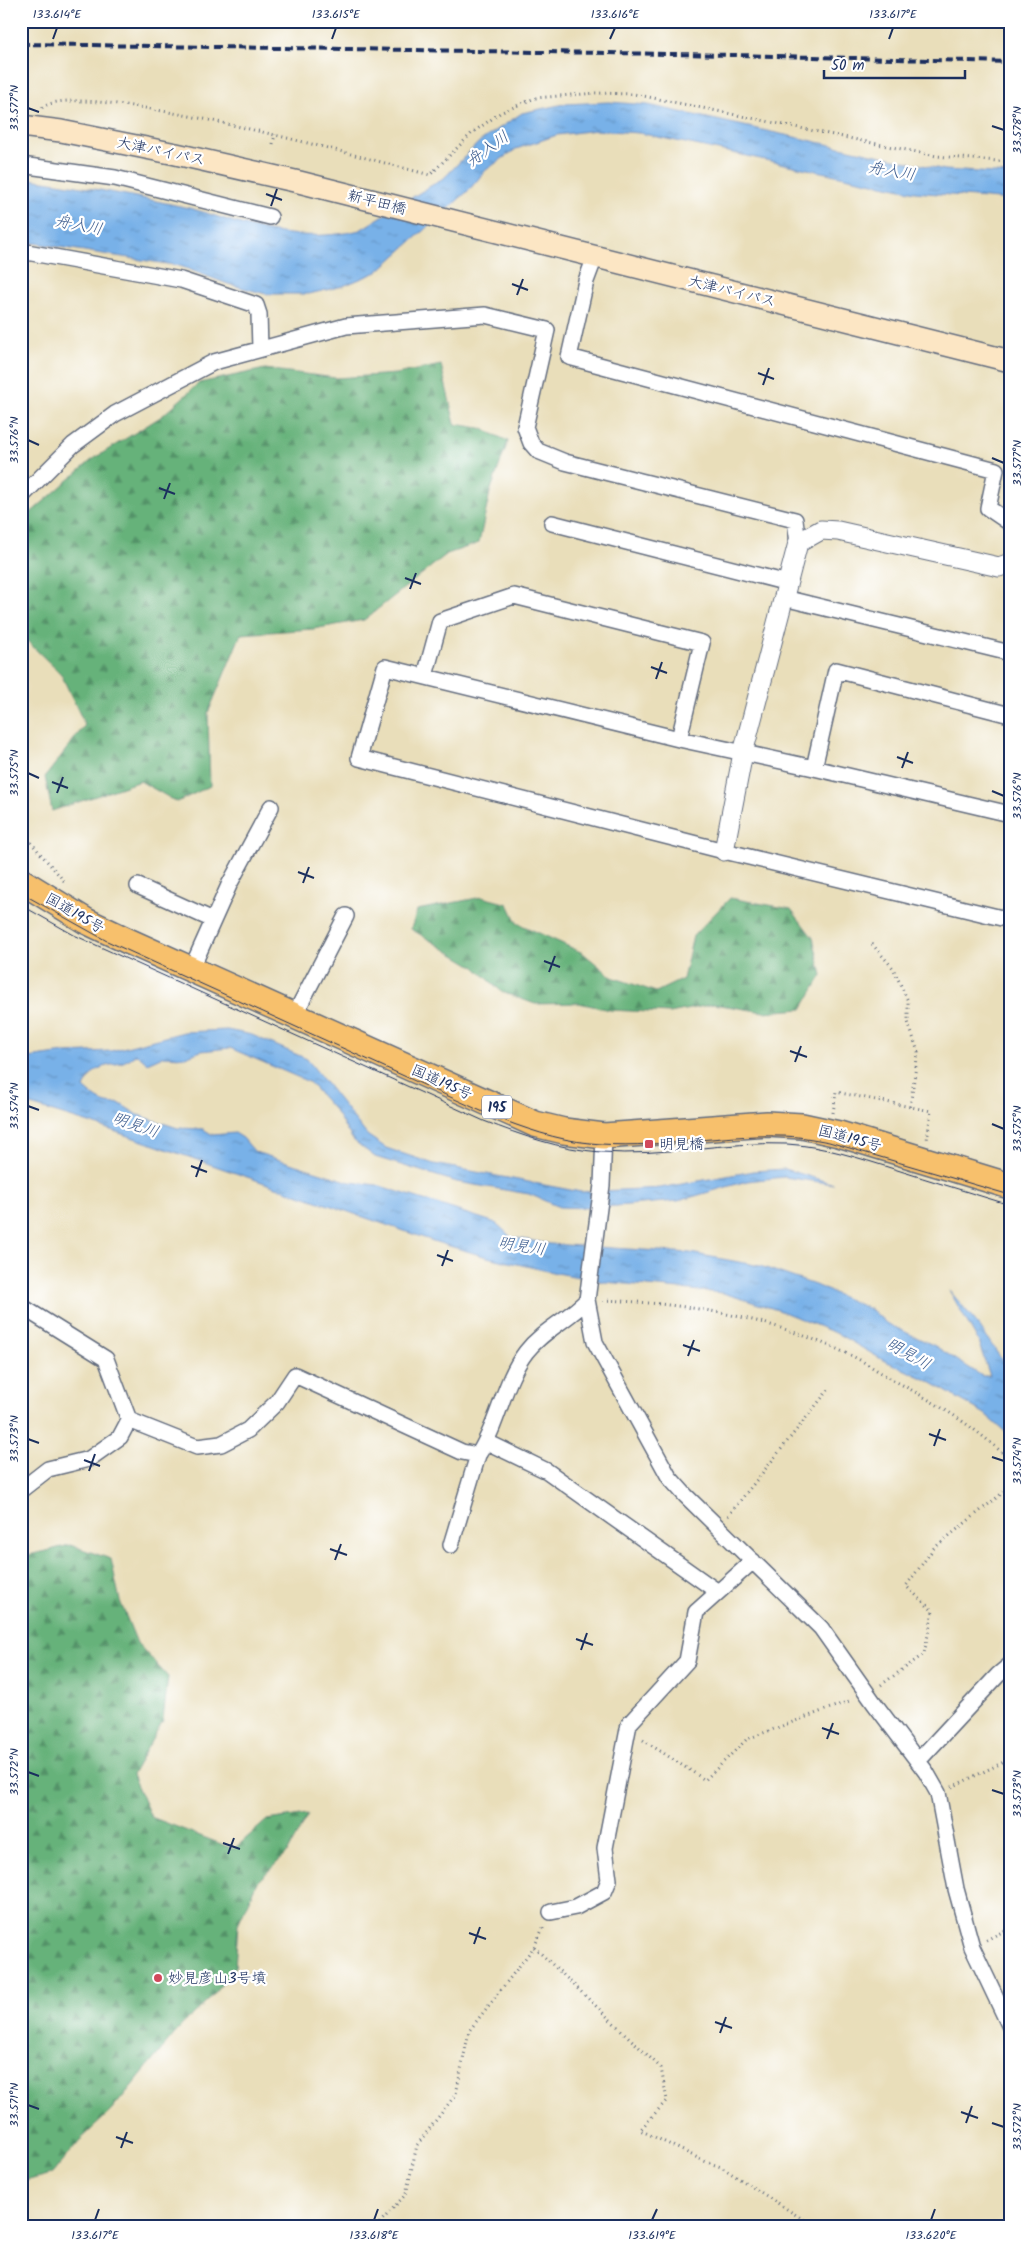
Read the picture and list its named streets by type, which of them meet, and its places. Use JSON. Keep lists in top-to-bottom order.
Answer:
{
  "streets": {
    "highway": ["国道195号", "195"],
    "main road": ["大津バイパス", "新平田橋"]
  },
  "crossings": [
    ["大津バイパス", "新平田橋"]
  ],
  "water": ["舟入川", "明見川"],
  "places": {
    "transit": ["明見橋"],
    "other": ["妙見彦山3号墳"]
  },
  "scale_bar": "50 m",
  "coordinates": [
    "133.614°E",
    "133.615°E",
    "133.616°E",
    "133.617°E",
    "33.577°N",
    "33.578°N",
    "33.576°N",
    "33.575°N",
    "33.574°N",
    "33.573°N",
    "33.572°N",
    "33.571°N",
    "133.618°E",
    "133.619°E",
    "133.620°E"
  ]
}
